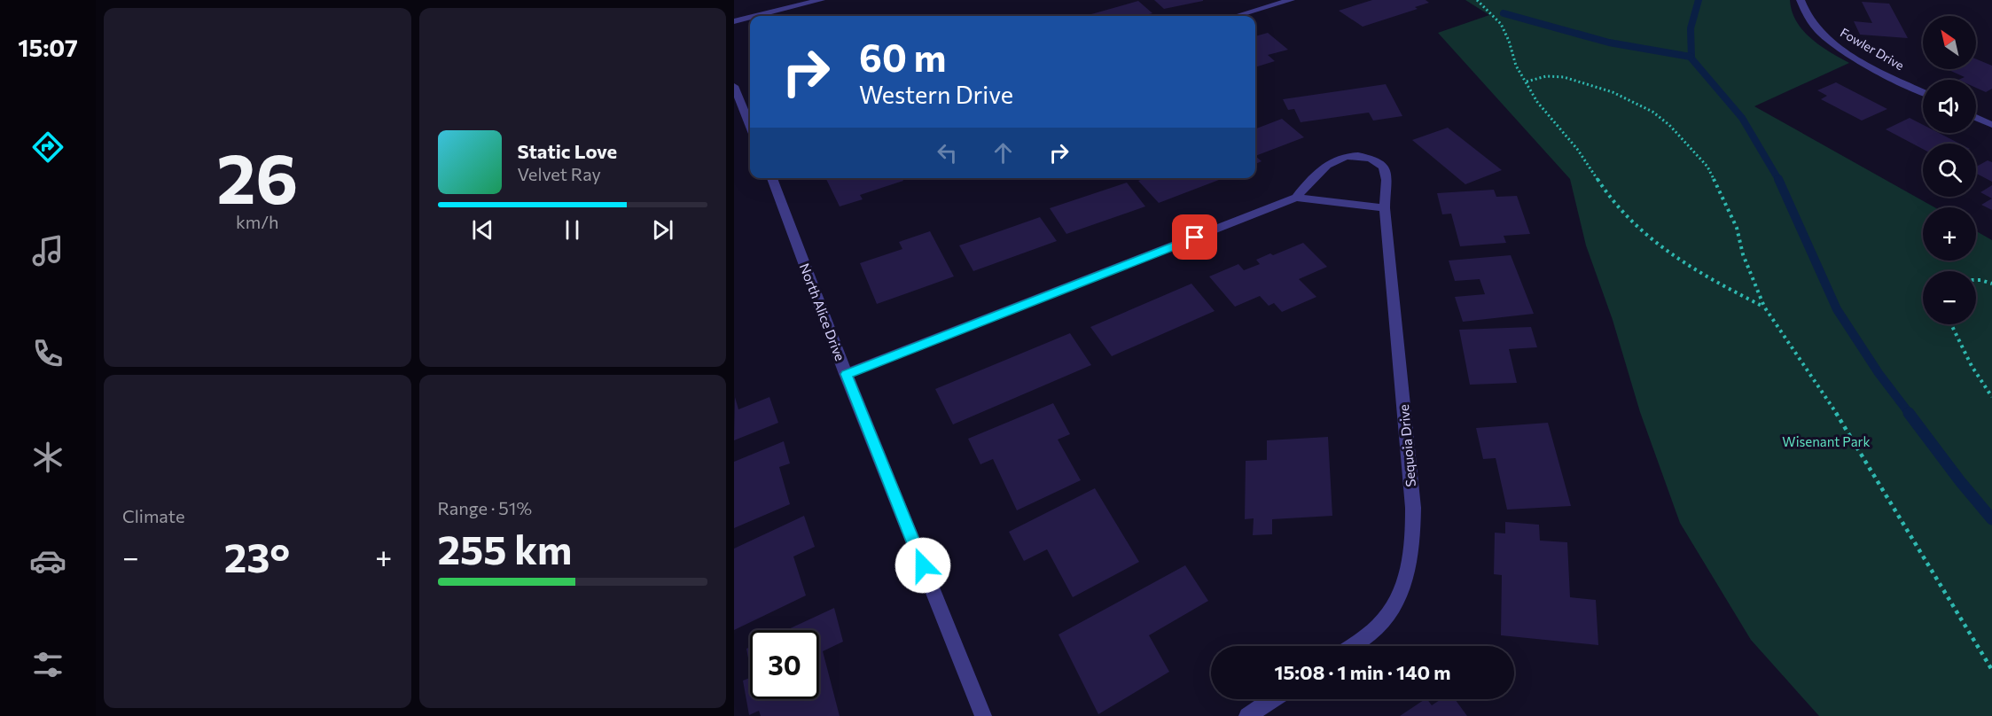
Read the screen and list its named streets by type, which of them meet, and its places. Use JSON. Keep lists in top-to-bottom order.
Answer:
{
  "streets": {
    "street": ["Fowler Drive", "North Alice Drive", "Sequoia Drive"]
  },
  "parks": ["Wisenant Park"],
  "north": "top left",
  "page": {
    "tabs": "15:07",
    "tile": [
      ["26", "km/h"],
      "Climate",
      ["Range · 51%", "255 km"]
    ],
    "map_buttons": ["+", "−"],
    "turn": ["60 m", "Western Drive"],
    "song": ["Static Love", "Velvet Ray"],
    "heat": ["−", "23°", "+"],
    "limit": "30",
    "trip": "15:08 · 1 min · 140 m"
  }
}
